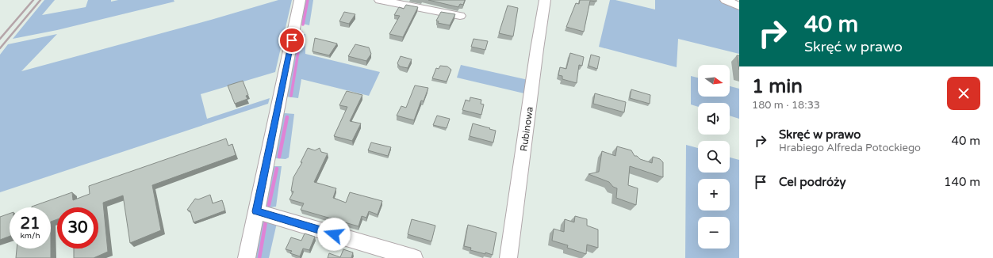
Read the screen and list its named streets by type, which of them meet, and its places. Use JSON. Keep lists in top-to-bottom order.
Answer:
{
  "streets": {
    "street": ["Rubinowa"]
  },
  "north": "right",
  "page": {
    "turn": ["40 m", "Skręć w prawo"],
    "map_buttons": ["+", "−"],
    "heading": ["1 min", "180 m · 18:33"],
    "list": [
      {
        "name": "Skręć w prawo",
        "note": "Hrabiego Alfreda Potockiego",
        "value": "40 m"
      },
      {
        "name": "Cel podróży",
        "value": "140 m"
      }
    ],
    "speed": "21 km/h",
    "limit": "30"
  }
}
